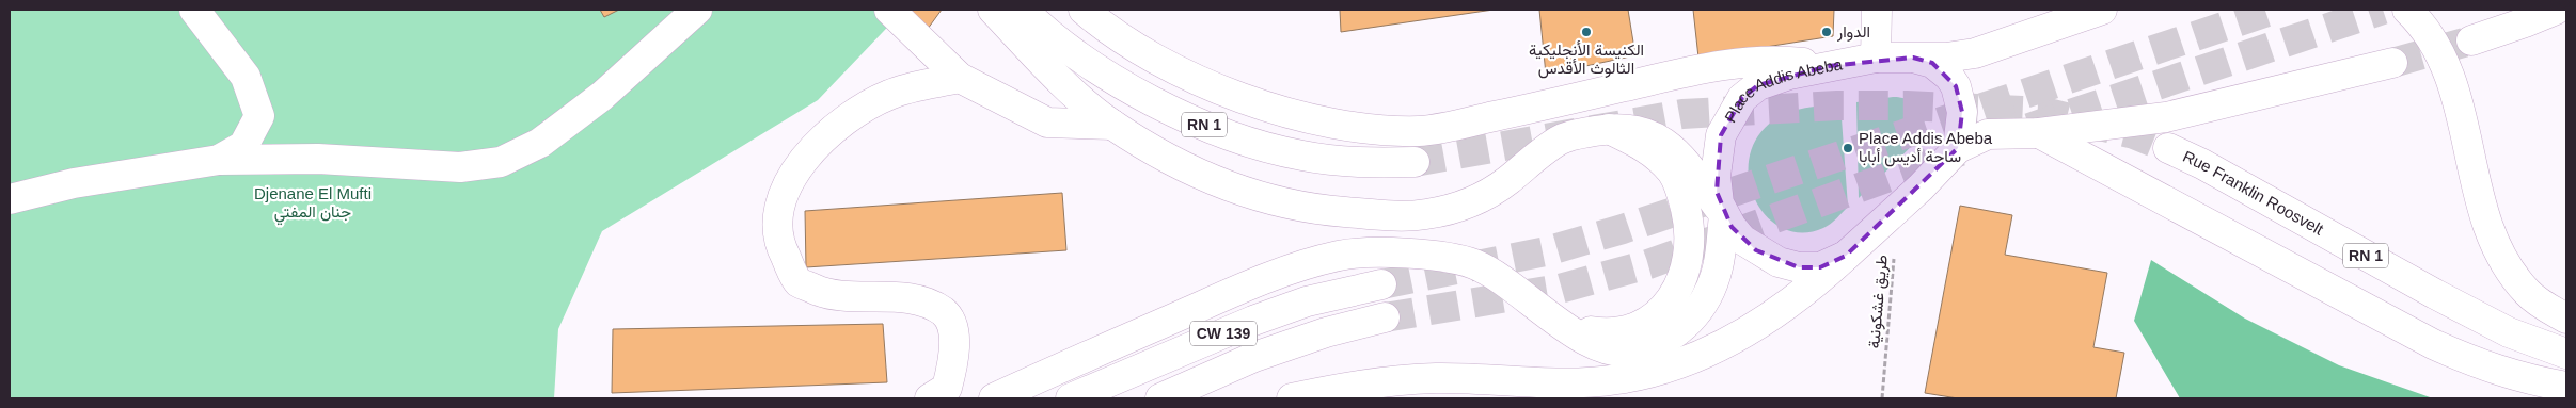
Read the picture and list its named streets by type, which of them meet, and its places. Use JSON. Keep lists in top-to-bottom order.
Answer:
{
  "streets": {
    "main road": [
      "Place Addis Abeba",
      "RN 1",
      "Rue Franklin Roosvelt",
      "CW 139"
    ],
    "path": ["طريق غشكونية"]
  },
  "parks": ["Djenane El Mufti جنان المفتي"],
  "places": ["الكنيسة الأنجليكية الثالوث الأقدس", "الدوار", "Place Addis Abeba ساحة أديس أبابا"]
}
